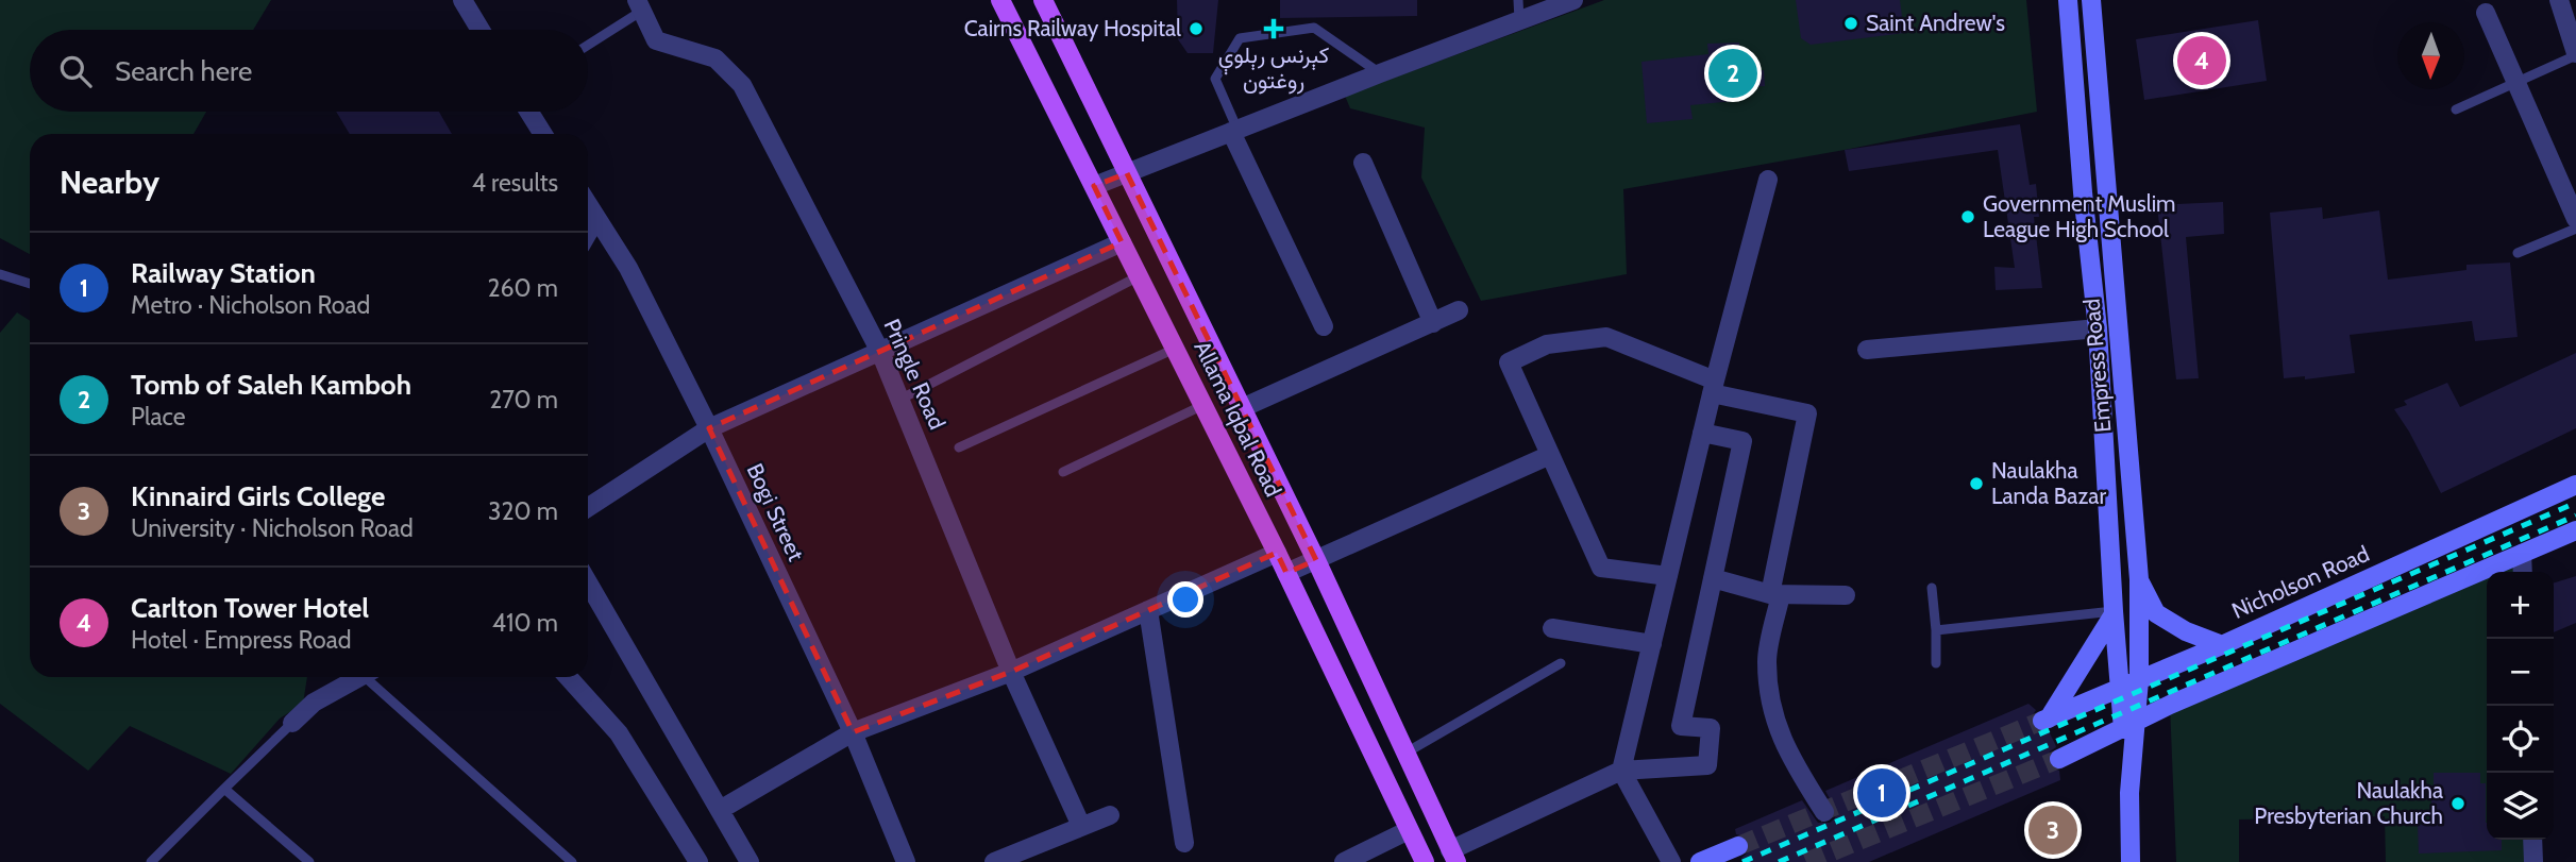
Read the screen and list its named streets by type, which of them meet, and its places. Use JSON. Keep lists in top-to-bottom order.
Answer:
{
  "streets": {
    "main road": ["Empress Road", "Allama Iqbal Road", "Nicholson Road"],
    "street": ["Pringle Road", "Bogi Street"]
  },
  "crossings": [
    ["Empress Road", "Nicholson Road"]
  ],
  "places": {
    "other": [
      "Saint Andrew's",
      "Cairns Railway Hospital",
      "Government Muslim League High School",
      "Naulakha Landa Bazar",
      "Naulakha Presbyterian Church"
    ],
    "health": ["کېرنس رېلوې روغتون"]
  },
  "north": "bottom",
  "page": {
    "search": "Search here",
    "pins": [
      "4",
      "2",
      "1",
      "3"
    ],
    "heading": ["Nearby", "4 results"],
    "list": [
      {
        "mark": "1",
        "name": "Railway Station",
        "note": "Metro · Nicholson Road",
        "value": "260 m"
      },
      {
        "mark": "2",
        "name": "Tomb of Saleh Kamboh",
        "note": "Place",
        "value": "270 m"
      },
      {
        "mark": "3",
        "name": "Kinnaird Girls College",
        "note": "University · Nicholson Road",
        "value": "320 m"
      },
      {
        "mark": "4",
        "name": "Carlton Tower Hotel",
        "note": "Hotel · Empress Road",
        "value": "410 m"
      }
    ],
    "map_buttons": ["+", "−"]
  }
}
